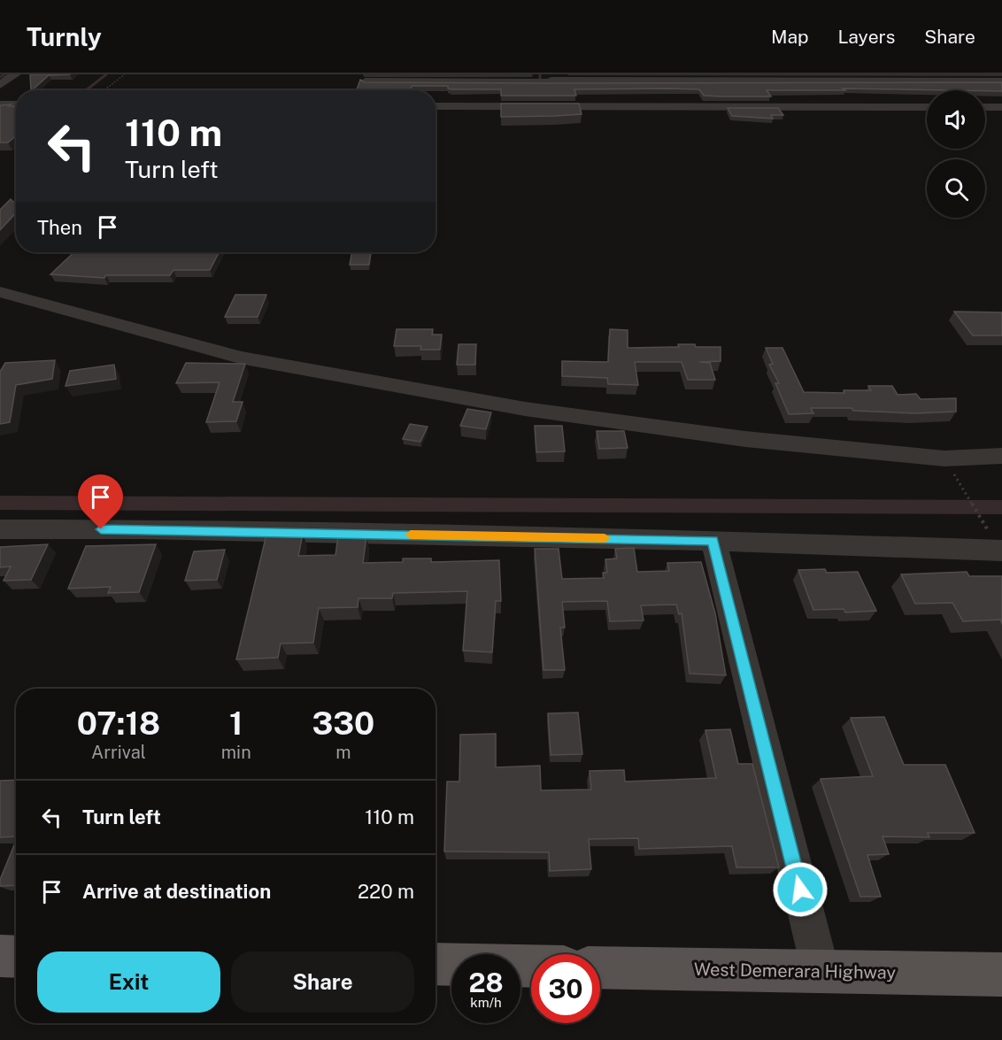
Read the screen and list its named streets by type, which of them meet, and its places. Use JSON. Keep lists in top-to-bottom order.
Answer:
{
  "streets": {
    "main road": ["West Demerara Highway"]
  },
  "page": {
    "header": "Turnly",
    "nav": ["Map", "Layers", "Share"],
    "turn": ["110 m", "Turn left"],
    "then": "Then",
    "eta": [
      "07:18",
      "Arrival",
      "1",
      "min",
      "330",
      "m"
    ],
    "list": [
      {
        "name": "Turn left",
        "value": "110 m"
      },
      {
        "name": "Arrive at destination",
        "value": "220 m"
      }
    ],
    "buttons": ["Exit", "Share"],
    "speed": "28 km/h",
    "limit": "30"
  }
}
